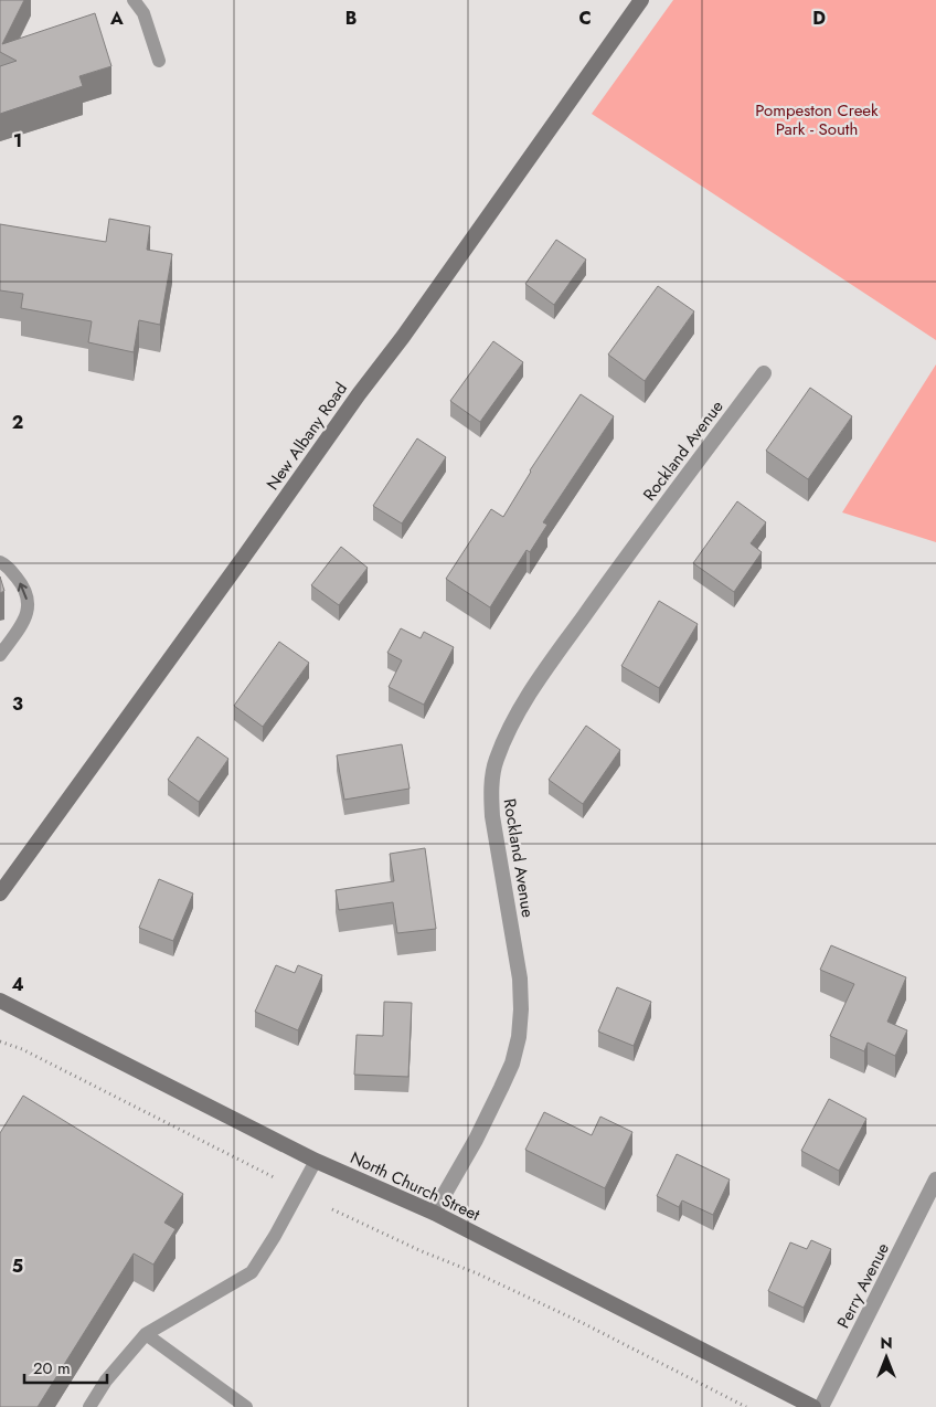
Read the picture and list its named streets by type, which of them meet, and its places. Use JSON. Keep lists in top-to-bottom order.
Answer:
{
  "streets": {
    "main road": ["New Albany Road", "North Church Street"],
    "street": ["Rockland Avenue", "Perry Avenue"]
  },
  "crossings": [
    ["Rockland Avenue", "North Church Street"]
  ],
  "parks": ["Pompeston Creek Park - South"],
  "scale_bar": "20 m",
  "north": "top",
  "grid": {
    "columns": [
      "A",
      "B",
      "C",
      "D"
    ],
    "rows": [
      "1",
      "2",
      "3",
      "4",
      "5"
    ]
  }
}
